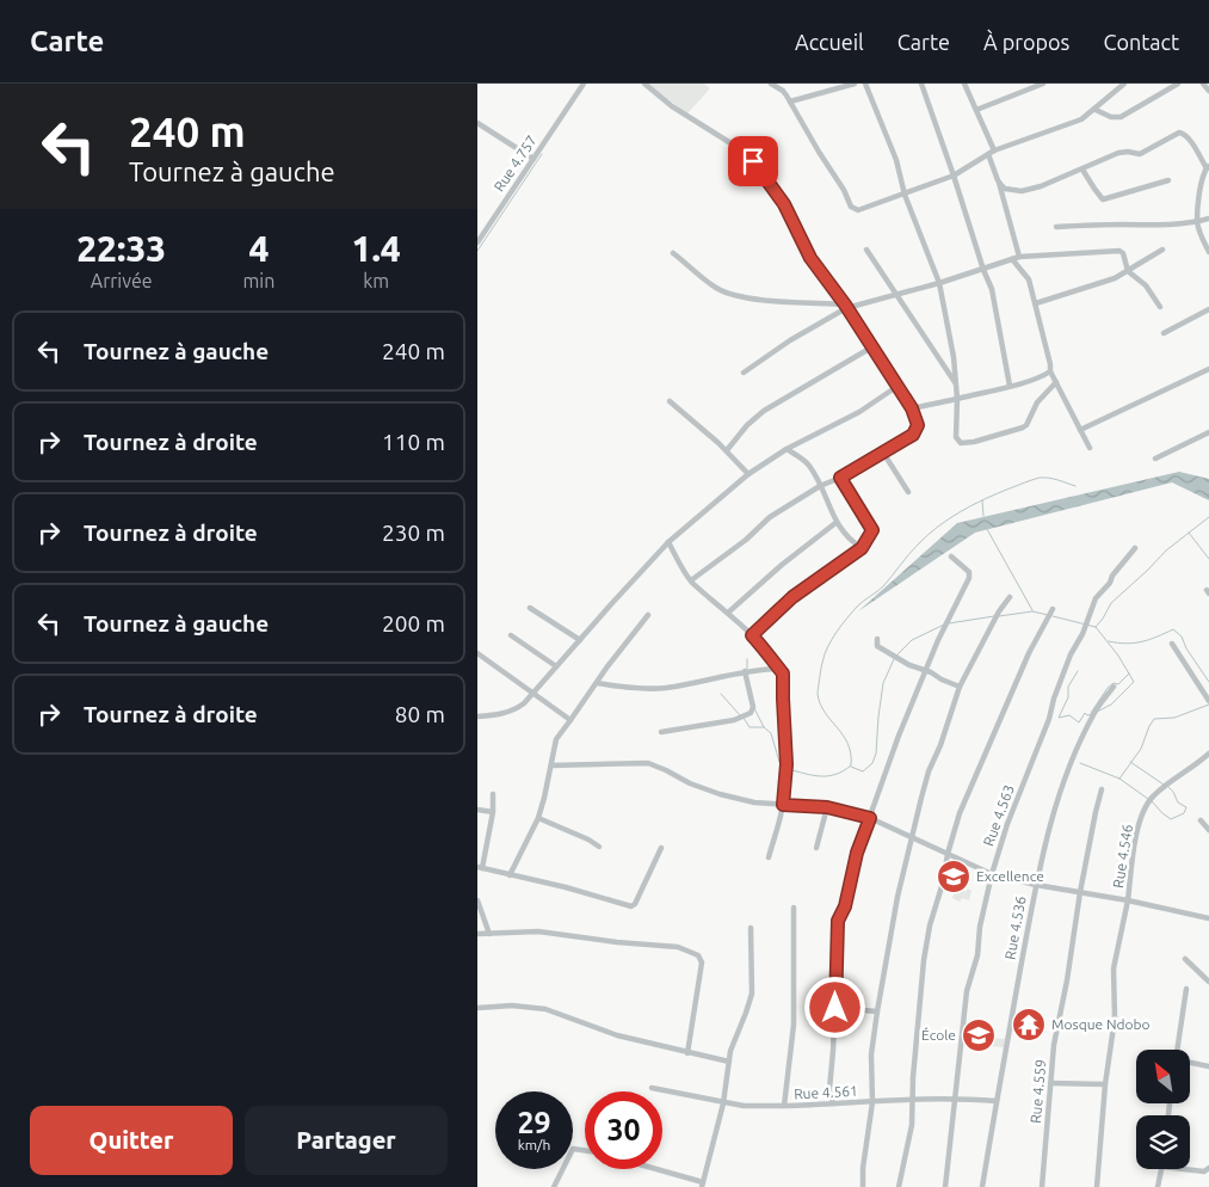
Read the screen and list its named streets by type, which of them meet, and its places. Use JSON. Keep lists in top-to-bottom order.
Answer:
{
  "streets": {
    "street": [
      "Rue 4.757",
      "Rue 4.563",
      "Rue 4.546",
      "Rue 4.536",
      "Rue 4.559",
      "Rue 4.561"
    ]
  },
  "crossings": [
    ["Rue 4.563", "Rue 4.546"],
    ["Rue 4.563", "Rue 4.561"],
    ["Rue 4.546", "Rue 4.536"],
    ["Rue 4.546", "Rue 4.559"],
    ["Rue 4.536", "Rue 4.561"]
  ],
  "places": {
    "school or university": ["Excellence", "École"],
    "temple": ["Mosque Ndobo"]
  },
  "north": "top left",
  "page": {
    "header": "Carte",
    "nav": [
      "Accueil",
      "Carte",
      "À propos",
      "Contact"
    ],
    "turn": ["240 m", "Tournez à gauche"],
    "eta": [
      "22:33",
      "Arrivée",
      "4",
      "min",
      "1.4",
      "km"
    ],
    "list": [
      {
        "name": "Tournez à gauche",
        "value": "240 m"
      },
      {
        "name": "Tournez à droite",
        "value": "110 m"
      },
      {
        "name": "Tournez à droite",
        "value": "230 m"
      },
      {
        "name": "Tournez à gauche",
        "value": "200 m"
      },
      {
        "name": "Tournez à droite",
        "value": "80 m"
      }
    ],
    "speed": "29 km/h",
    "limit": "30",
    "buttons": ["Quitter", "Partager"]
  }
}
